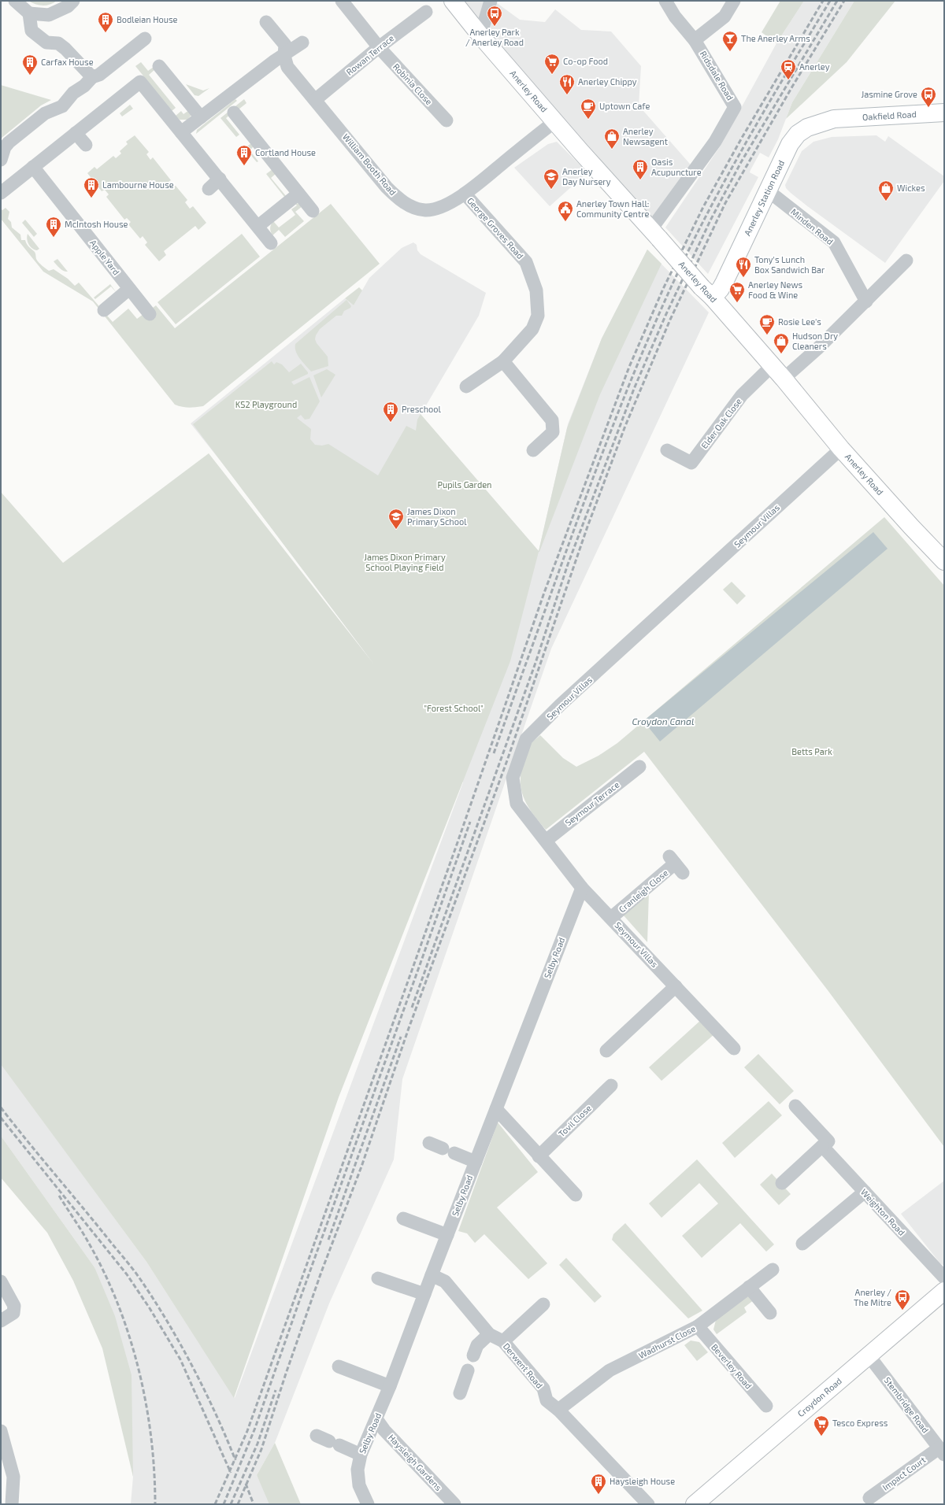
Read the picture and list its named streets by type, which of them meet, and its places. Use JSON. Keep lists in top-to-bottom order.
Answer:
{
  "streets": {
    "main road": [
      "Anerley Road",
      "Oakfield Road",
      "Anerley Station Road",
      "Croydon Road"
    ],
    "street": [
      "Rowan Terrace",
      "Ridsdale Road",
      "Robinia Close",
      "William Booth Road",
      "Minden Road",
      "George Groves Road",
      "Apple Yard",
      "Elder Oak Close",
      "Seymour Villas",
      "Seymour Terrace",
      "Cranleigh Close",
      "Selby Road",
      "Tovil Close",
      "Weighton Road",
      "Wadhurst Close",
      "Derwent Road",
      "Beverley Road",
      "Stembridge Road",
      "Haysleigh Gardens",
      "Impact Court"
    ]
  },
  "crossings": [
    ["Rowan Terrace", "Robinia Close"],
    ["Rowan Terrace", "William Booth Road"],
    ["Ridsdale Road", "Anerley Road"],
    ["Anerley Road", "William Booth Road"],
    ["Anerley Road", "Anerley Station Road"],
    ["Anerley Road", "Elder Oak Close"],
    ["Anerley Road", "Seymour Villas"],
    ["Oakfield Road", "Anerley Station Road"],
    ["William Booth Road", "George Groves Road"],
    ["Anerley Station Road", "Minden Road"],
    ["Seymour Villas", "Seymour Terrace"],
    ["Seymour Villas", "Cranleigh Close"],
    ["Seymour Villas", "Selby Road"],
    ["Selby Road", "Derwent Road"],
    ["Selby Road", "Haysleigh Gardens"],
    ["Wadhurst Close", "Derwent Road"],
    ["Wadhurst Close", "Beverley Road"],
    ["Croydon Road", "Stembridge Road"],
    ["Stembridge Road", "Impact Court"]
  ],
  "water": ["Croydon Canal"],
  "parks": [
    "KS2 Playground",
    "Pupils Garden",
    "James Dixon Primary School Playing Field",
    "\"Forest School\"",
    "Betts Park"
  ],
  "places": {
    "bus stop": ["Anerley Park / Anerley Road", "Jasmine Grove", "Anerley / The Mitre"],
    "building": [
      "Bodleian House",
      "Carfax House",
      "Cortland House",
      "Oasis Acupuncture",
      "Lambourne House",
      "McIntosh House",
      "Preschool",
      "Haysleigh House"
    ],
    "bar": ["The Anerley Arms"],
    "supermarket": ["Co-op Food", "Anerley News Food & Wine", "Tesco Express"],
    "station": ["Anerley"],
    "restaurant": ["Anerley Chippy", "Tony's Lunch Box Sandwich Bar"],
    "cafe": ["Uptown Cafe", "Rosie Lee's"],
    "shop": ["Anerley Newsagent", "Wickes", "Hudson Dry Cleaners"],
    "school or university": ["Anerley Day Nursery", "James Dixon Primary School"],
    "public building": ["Anerley Town Hall: Community Centre"]
  }
}
